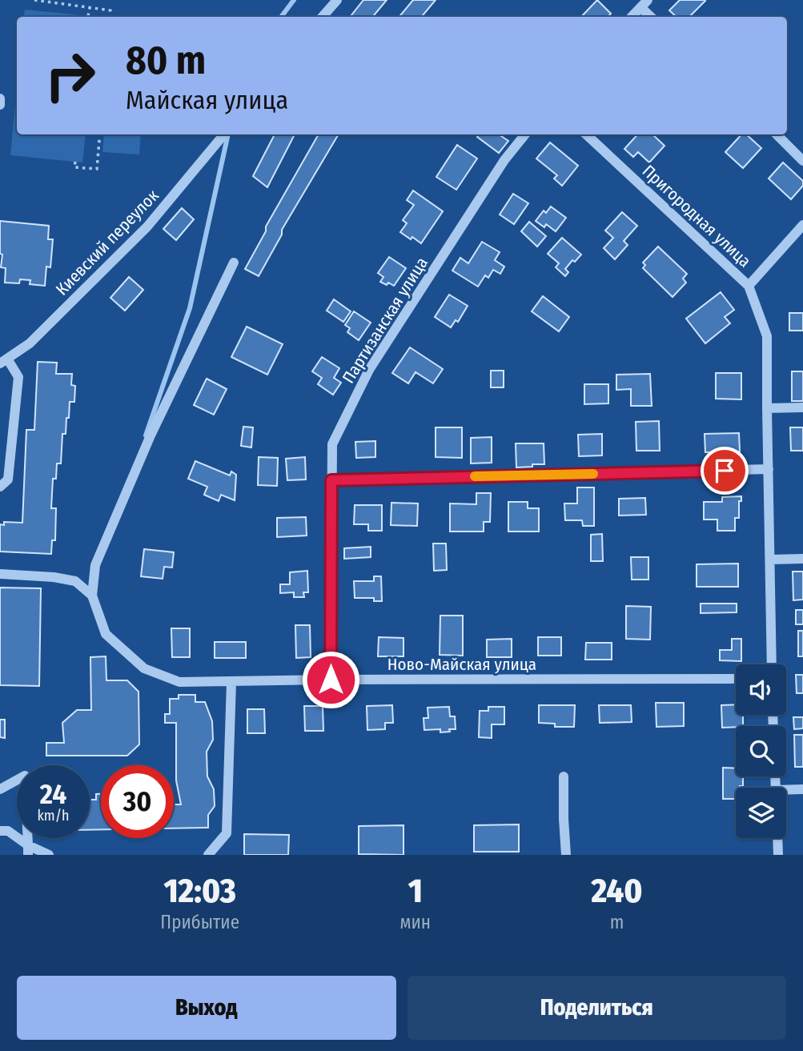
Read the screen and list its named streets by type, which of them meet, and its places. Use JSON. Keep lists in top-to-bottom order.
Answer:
{
  "streets": {
    "street": [
      "Пригородная улица",
      "Киевский переулок",
      "Партизанская улица",
      "Ново-Майская улица"
    ]
  },
  "crossings": [
    ["Партизанская улица", "Ново-Майская улица"]
  ],
  "page": {
    "turn": ["80 m", "Майская улица"],
    "speed": "24 km/h",
    "limit": "30",
    "eta": [
      "12:03",
      "Прибытие",
      "1",
      "мин",
      "240",
      "m"
    ],
    "buttons": ["Выход", "Поделиться"]
  }
}
